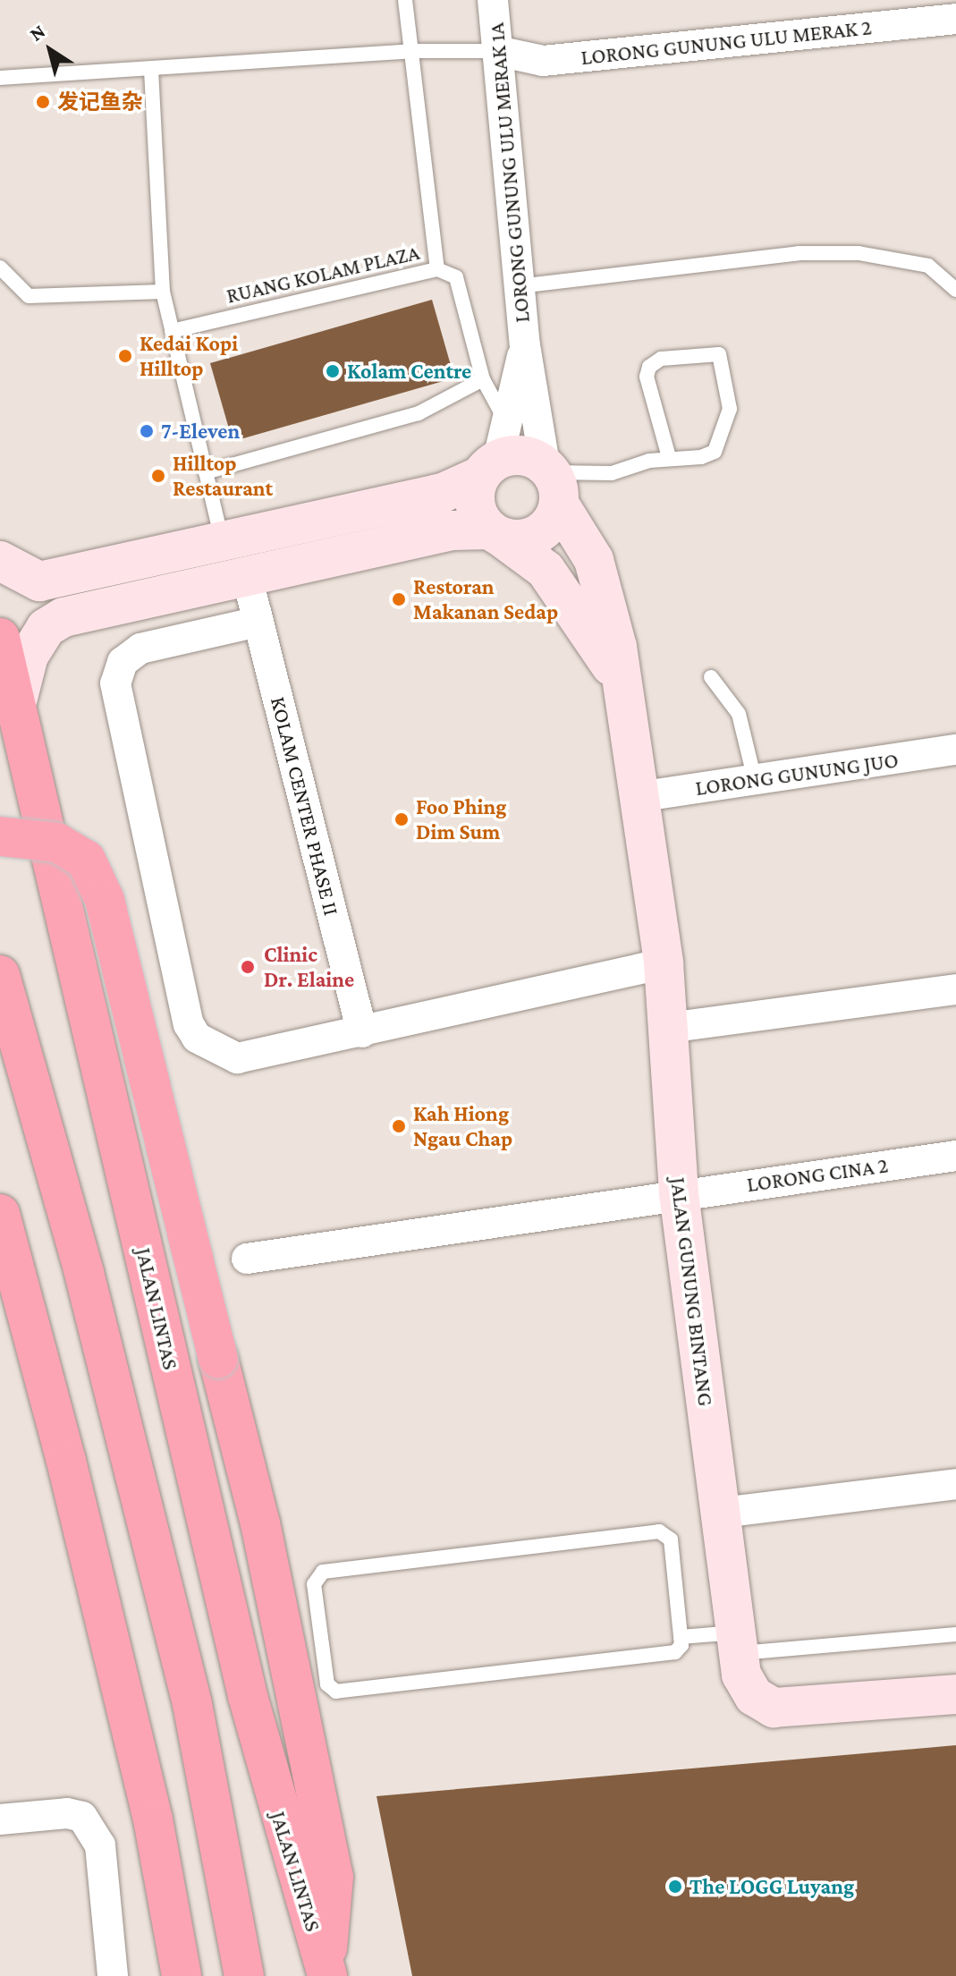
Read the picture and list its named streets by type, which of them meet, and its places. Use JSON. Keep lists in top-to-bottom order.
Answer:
{
  "streets": {
    "highway": ["JALAN LINTAS"],
    "street": [
      "LORONG GUNUNG ULU MERAK 2",
      "LORONG GUNUNG ULU MERAK 1A",
      "LORONG GUNUNG JUO",
      "KOLAM CENTER PHASE II",
      "LORONG CINA 2",
      "JALAN GUNUNG BINTANG"
    ],
    "lane": ["RUANG KOLAM PLAZA"]
  },
  "crossings": [
    ["LORONG GUNUNG ULU MERAK 2", "LORONG GUNUNG ULU MERAK 1A"],
    ["LORONG GUNUNG ULU MERAK 1A", "JALAN GUNUNG BINTANG"],
    ["LORONG GUNUNG JUO", "JALAN GUNUNG BINTANG"],
    ["LORONG CINA 2", "JALAN GUNUNG BINTANG"]
  ],
  "places": [
    "发记鱼杂",
    "Kedai Kopi Hilltop",
    "Kolam Centre",
    "7-Eleven",
    "Hilltop Restaurant",
    "Restoran Makanan Sedap",
    "Foo Phing Dim Sum",
    "Clinic Dr. Elaine",
    "Kah Hiong Ngau Chap",
    "The LOGG Luyang"
  ],
  "north": "top left"
}
